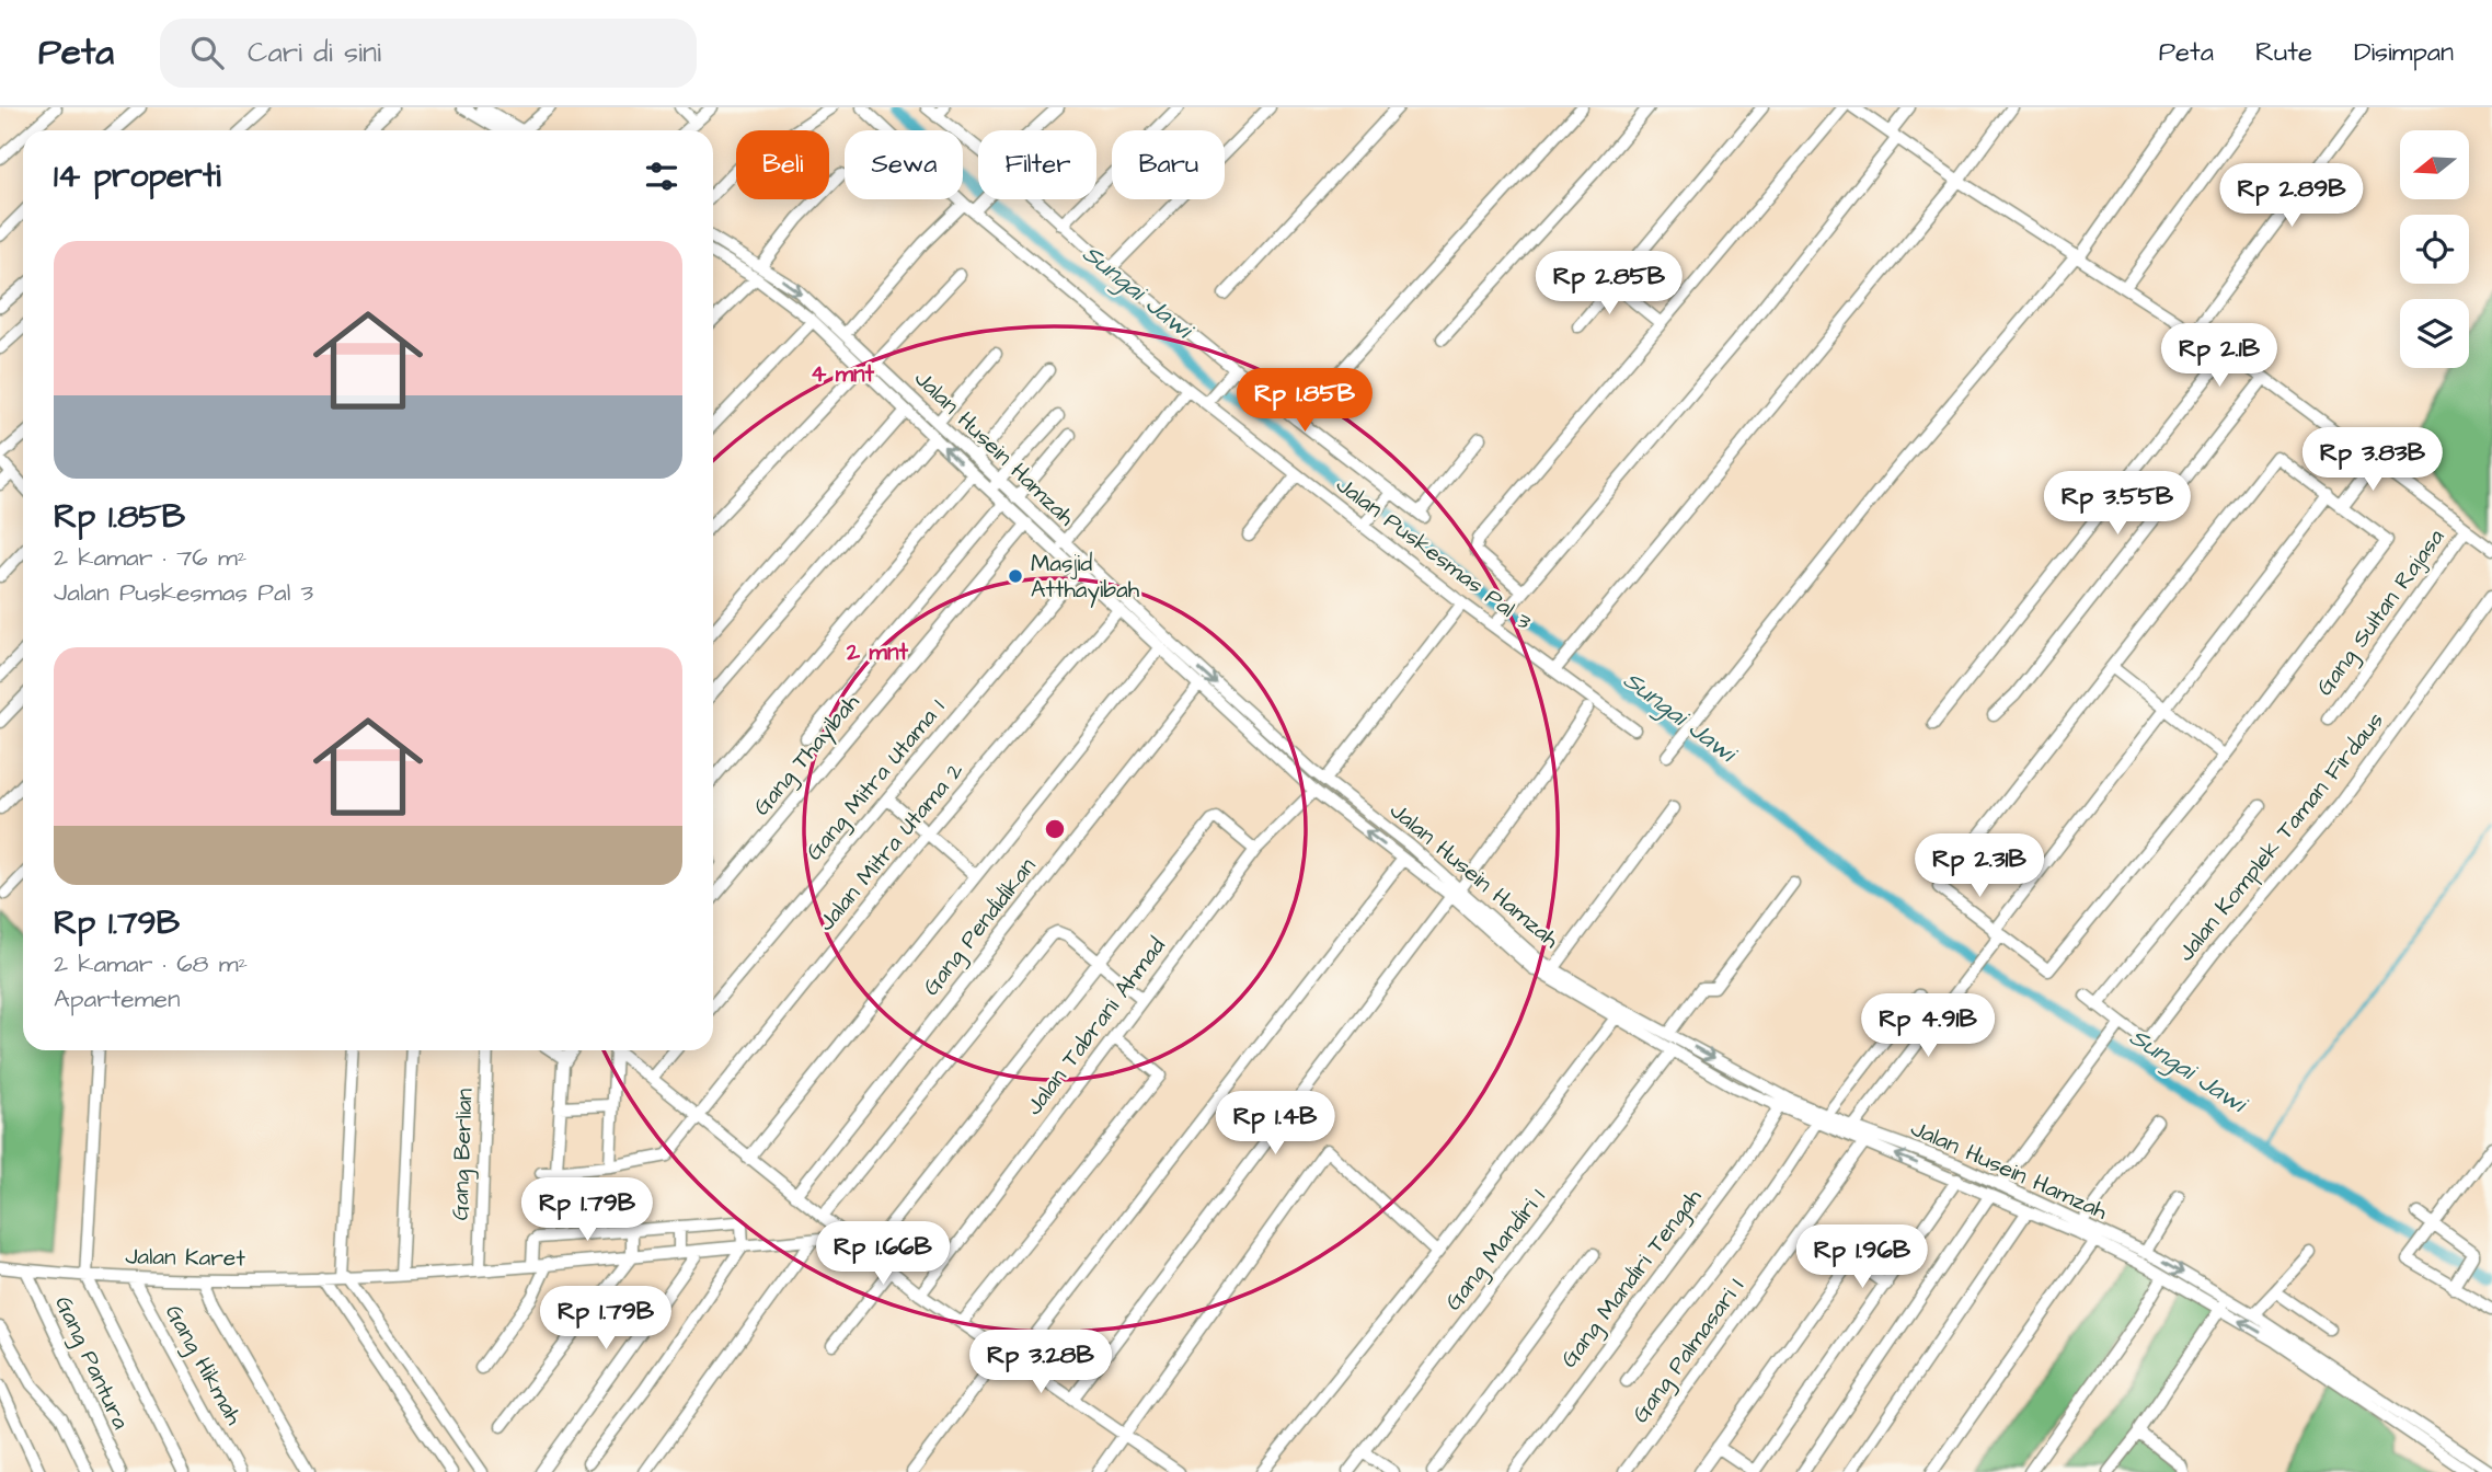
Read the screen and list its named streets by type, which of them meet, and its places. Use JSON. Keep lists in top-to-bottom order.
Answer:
{
  "streets": {
    "street": [
      "Jalan Husein Hamzah",
      "Jalan Puskesmas Pal 3",
      "Gang Sultan Rajasa",
      "Gang Thayibah",
      "Gang Mitra Utama 1",
      "Jalan Komplek Taman Firdaus",
      "Jalan Mitra Utama 2",
      "Gang Pendidikan",
      "Jalan Tabrani Ahmad",
      "Gang Berlian",
      "Gang Mandiri 1",
      "Jalan Karet",
      "Gang Mandiri Tengah",
      "Gang Palmasari I",
      "Gang Pantura",
      "Gang Hikmah"
    ]
  },
  "crossings": [
    ["Jalan Husein Hamzah", "Gang Thayibah"],
    ["Jalan Husein Hamzah", "Gang Mitra Utama 1"],
    ["Jalan Husein Hamzah", "Jalan Mitra Utama 2"],
    ["Jalan Husein Hamzah", "Gang Pendidikan"],
    ["Jalan Husein Hamzah", "Jalan Tabrani Ahmad"],
    ["Jalan Husein Hamzah", "Gang Mandiri 1"],
    ["Jalan Husein Hamzah", "Gang Mandiri Tengah"],
    ["Jalan Husein Hamzah", "Gang Palmasari I"],
    ["Gang Berlian", "Jalan Karet"],
    ["Jalan Karet", "Gang Pantura"],
    ["Jalan Karet", "Gang Hikmah"]
  ],
  "water": ["Sungai Jawi"],
  "places": ["Masjid Atthayibah"],
  "north": "left",
  "page": {
    "header": "Peta",
    "search": "Cari di sini",
    "nav": ["Peta", "Rute", "Disimpan"],
    "chip": [
      "Beli",
      "Sewa",
      "Filter",
      "Baru"
    ],
    "heading": "14 properti",
    "price": [
      "Rp 2.89B",
      "Rp 2.85B",
      "Rp 2.1B",
      "Rp 1.85B",
      "Rp 3.83B",
      "Rp 3.55B",
      "Rp 2.31B",
      "Rp 4.91B",
      "Rp 1.4B",
      "Rp 1.79B",
      "Rp 1.66B",
      "Rp 1.96B",
      "Rp 1.79B",
      "Rp 3.28B"
    ],
    "list": [
      {
        "name": "Rp 1.85B",
        "note": "2 kamar · 76 m² · Jalan Puskesmas Pal 3"
      },
      {
        "name": "Rp 1.79B",
        "note": "2 kamar · 68 m² · Apartemen"
      }
    ]
  },
  "rings": ["4 mnt", "2 mnt"]
}
